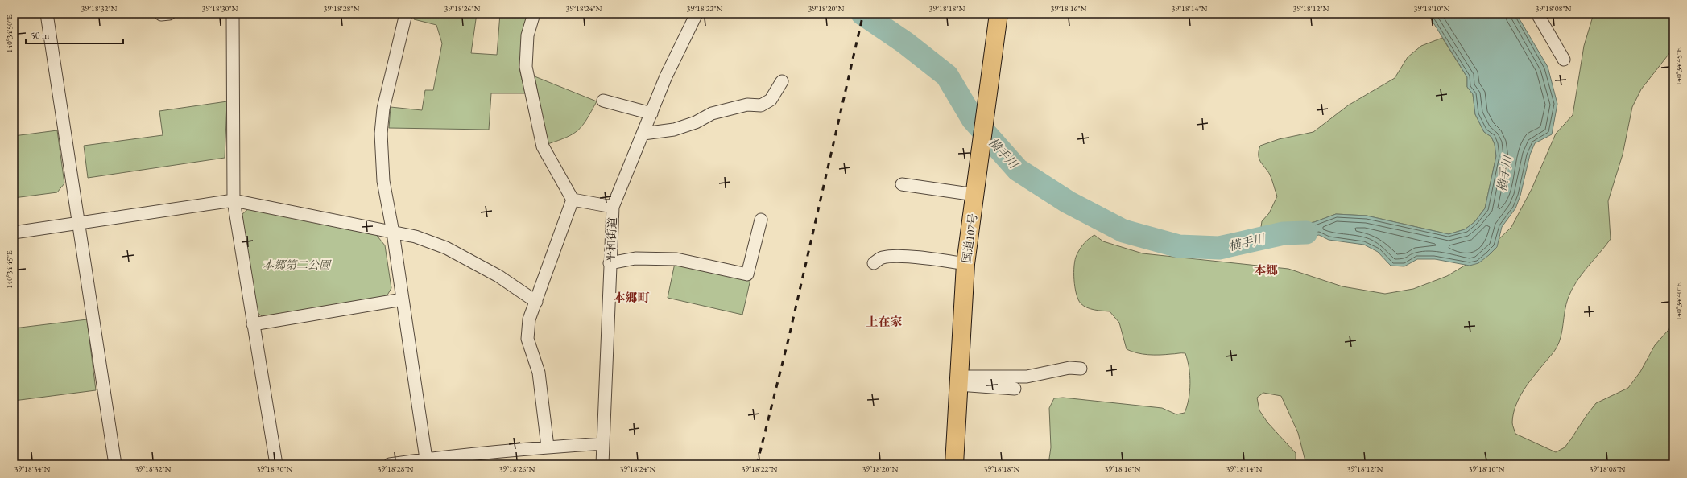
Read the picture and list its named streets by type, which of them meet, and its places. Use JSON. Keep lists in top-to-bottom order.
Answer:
{
  "streets": {
    "highway": ["国道107号"],
    "street": ["平和街道"]
  },
  "districts": ["本郷", "本郷町", "上在家"],
  "water": ["横手川"],
  "parks": ["本郷第二公園"],
  "scale_bar": "50 m",
  "coordinates": [
    "39°18'32\"N",
    "39°18'30\"N",
    "39°18'28\"N",
    "39°18'26\"N",
    "39°18'24\"N",
    "39°18'22\"N",
    "39°18'20\"N",
    "39°18'18\"N",
    "39°18'16\"N",
    "39°18'14\"N",
    "39°18'12\"N",
    "39°18'10\"N",
    "39°18'08\"N",
    "140°34'50\"E",
    "140°34'45\"E",
    "140°34'40\"E",
    "39°18'34\"N"
  ]
}
